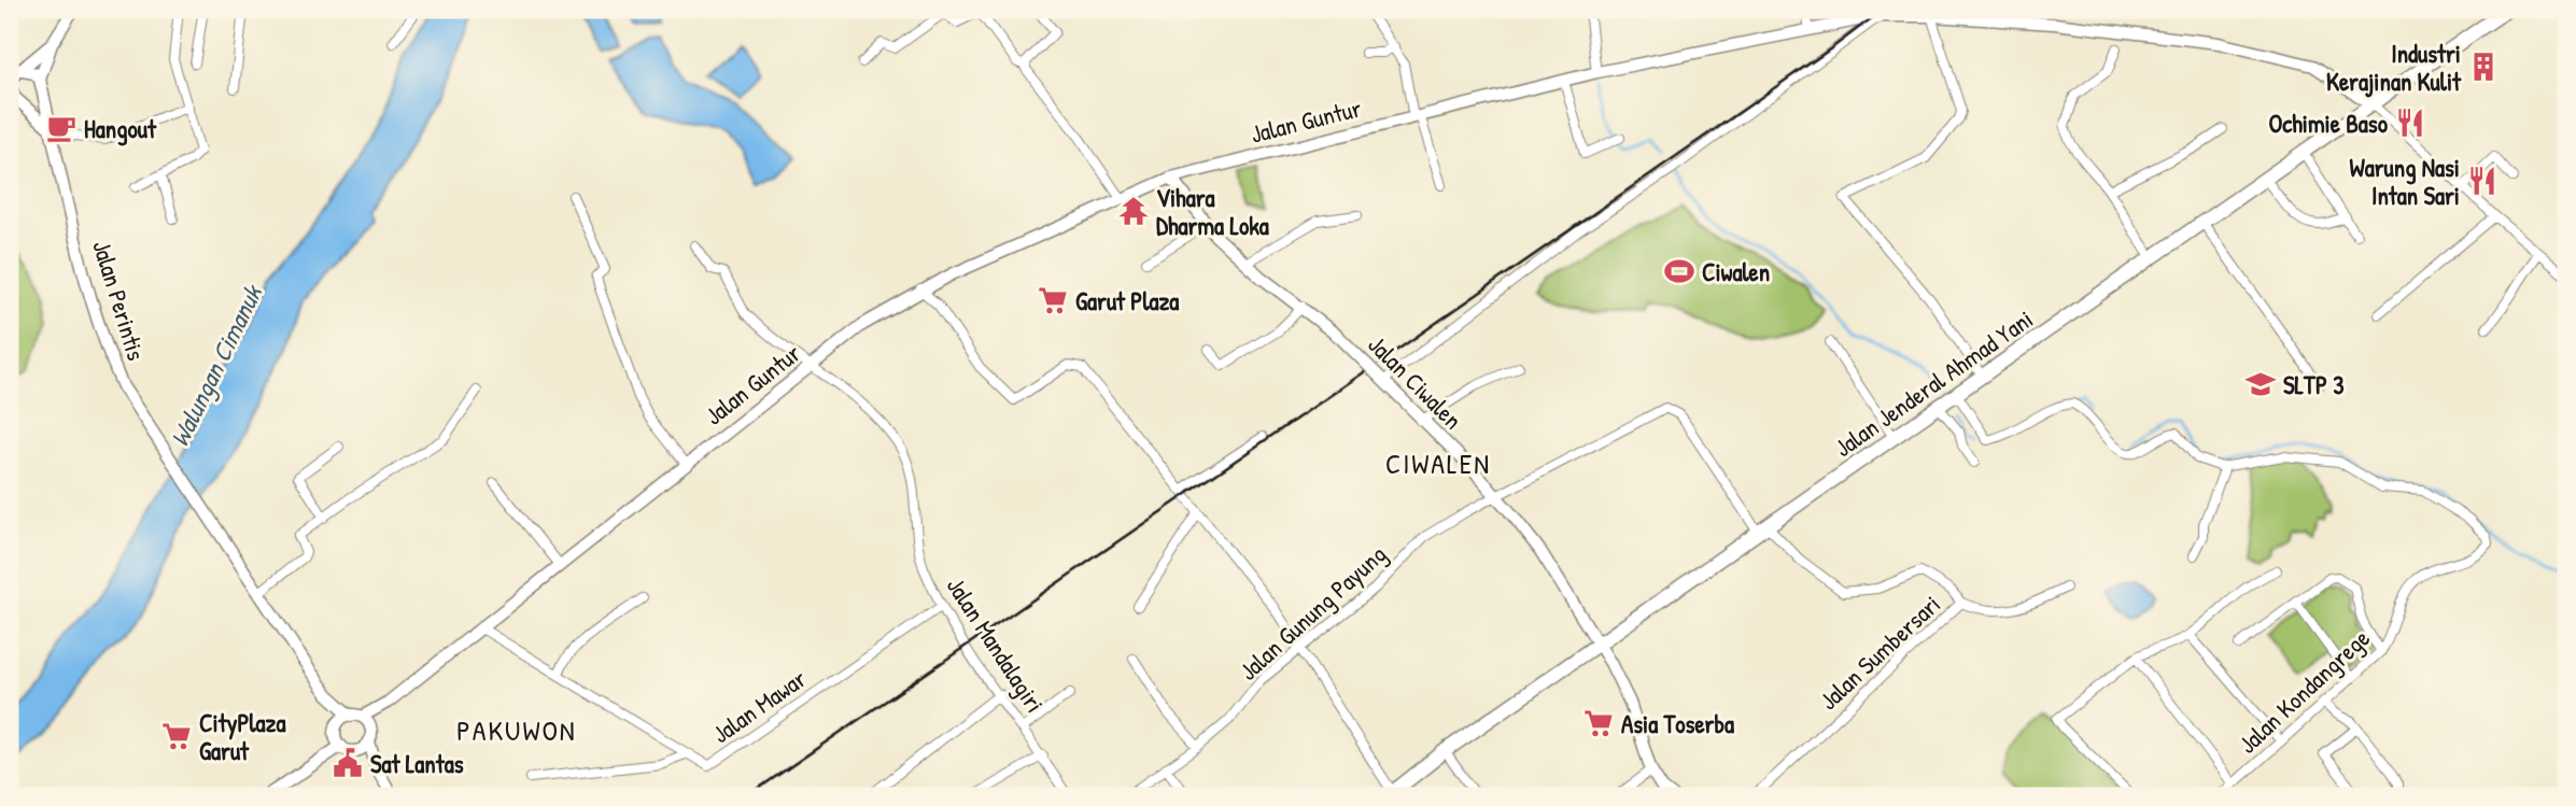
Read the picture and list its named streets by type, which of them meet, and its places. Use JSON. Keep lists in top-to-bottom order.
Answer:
{
  "streets": {
    "main road": ["Jalan Jenderal Ahmad Yani"],
    "street": [
      "Jalan Guntur",
      "Jalan Perintis",
      "Jalan Ciwalen",
      "Jalan Gunung Payung",
      "Jalan Mandalagiri",
      "Jalan Sumbersari",
      "Jalan Kondangrege",
      "Jalan Mawar"
    ]
  },
  "crossings": [
    ["Jalan Guntur", "Jalan Perintis"],
    ["Jalan Guntur", "Jalan Ciwalen"],
    ["Jalan Guntur", "Jalan Jenderal Ahmad Yani"],
    ["Jalan Guntur", "Jalan Mandalagiri"],
    ["Jalan Guntur", "Jalan Mawar"],
    ["Jalan Ciwalen", "Jalan Jenderal Ahmad Yani"],
    ["Jalan Ciwalen", "Jalan Gunung Payung"],
    ["Jalan Jenderal Ahmad Yani", "Jalan Gunung Payung"],
    ["Jalan Jenderal Ahmad Yani", "Jalan Sumbersari"],
    ["Jalan Gunung Payung", "Jalan Sumbersari"],
    ["Jalan Mandalagiri", "Jalan Mawar"]
  ],
  "districts": ["CIWALEN", "PAKUWON"],
  "water": ["Walungan Cimanuk"],
  "places": {
    "building": ["Industri Kerajinan Kulit"],
    "restaurant": ["Ochimie Baso", "Warung Nasi Intan Sari"],
    "cafe": ["Hangout"],
    "temple": ["Vihara Dharma Loka"],
    "sports": ["Ciwalen"],
    "supermarket": ["Garut Plaza", "Asia Toserba", "CityPlaza Garut"],
    "school or university": ["SLTP 3"],
    "public building": ["Sat Lantas"]
  }
}
